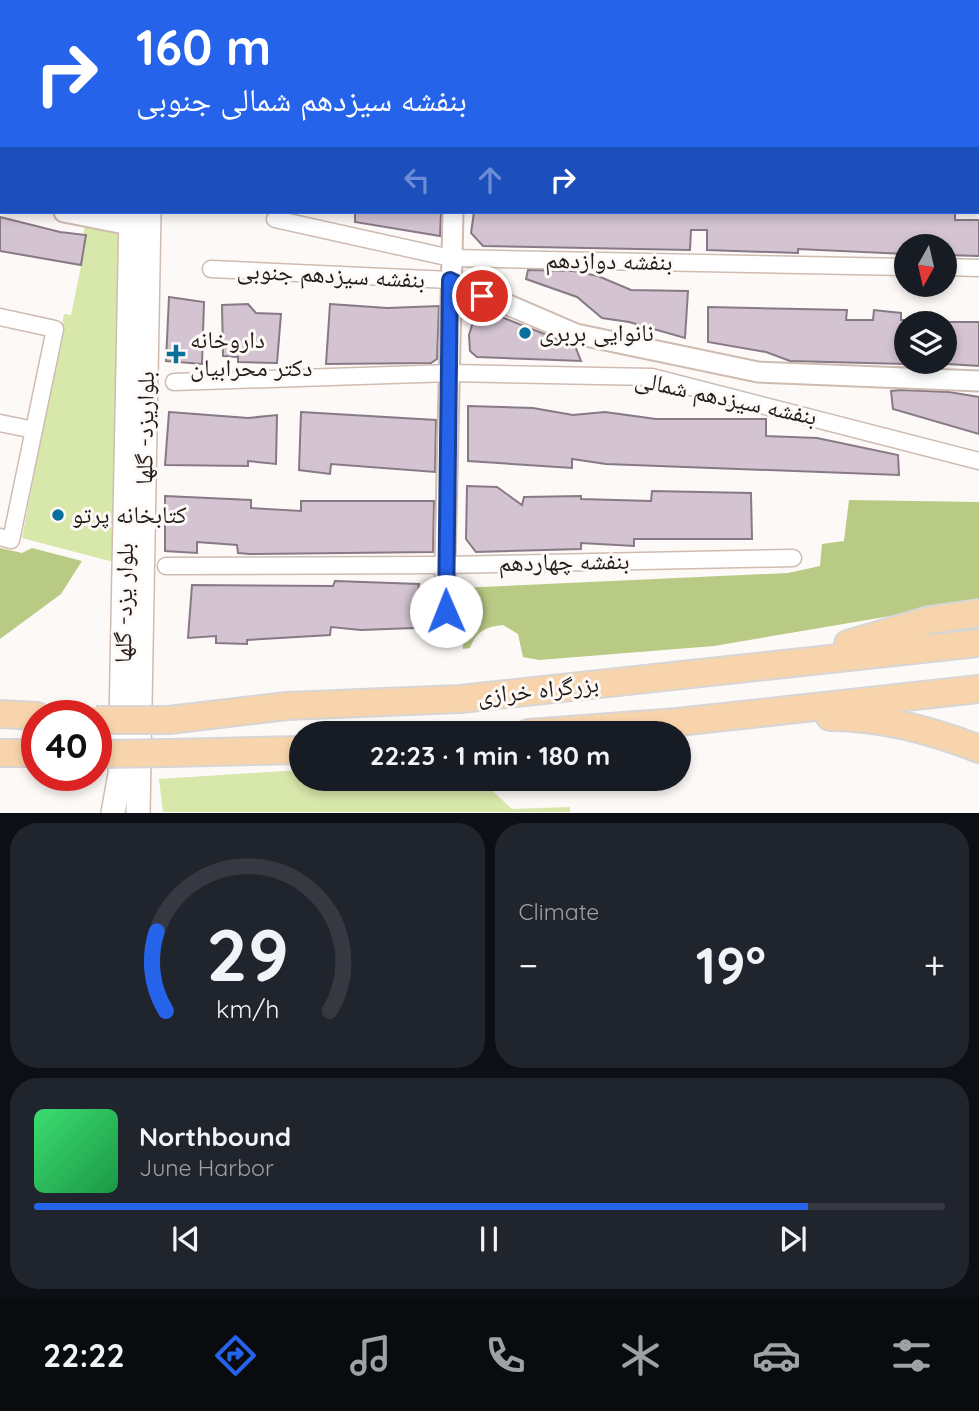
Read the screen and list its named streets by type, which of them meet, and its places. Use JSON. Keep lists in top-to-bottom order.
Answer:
{
  "streets": {
    "highway": ["بزرگراه خرازی"],
    "main road": ["بلواریزد- گلها", "بلوار یزد- گلها"],
    "street": [
      "بنفشه دوازدهم",
      "بنفشه سیزدهم جنوبی",
      "بنفشه سیزدهم شمالی",
      "بنفشه چهاردهم"
    ]
  },
  "crossings": [
    ["بلواریزد- گلها", "بلوار یزد- گلها"]
  ],
  "places": {
    "other": ["نانوایی بربری", "كتابخانه پرتو"],
    "health": ["داروخانه دکتر محرابیان"]
  },
  "north": "bottom",
  "page": {
    "turn": ["160 m", "بنفشه سیزدهم شمالی جنوبی"],
    "limit": "40",
    "trip": "22:23 · 1 min · 180 m",
    "tile": "Climate",
    "heat": ["−", "19°", "+"],
    "song": ["Northbound", "June Harbor"],
    "tabs": "22:22",
    "gauge": ["29", "km/h"]
  }
}
